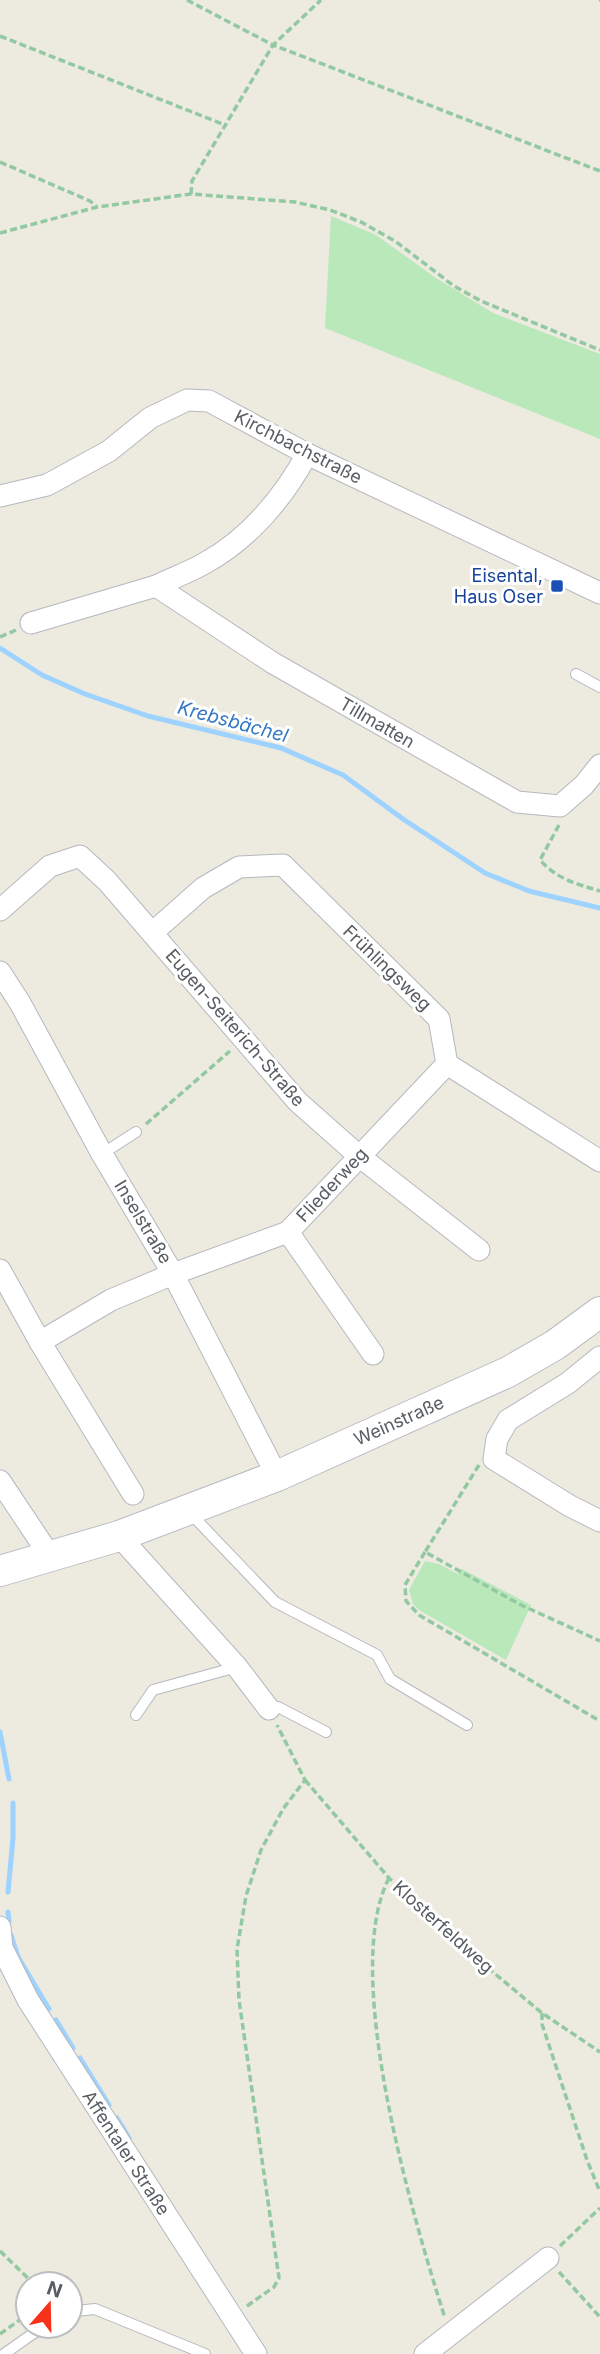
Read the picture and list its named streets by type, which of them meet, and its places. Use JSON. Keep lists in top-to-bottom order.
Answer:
{
  "streets": {
    "main road": ["Weinstraße"],
    "street": [
      "Kirchbachstraße",
      "Tillmatten",
      "Frühlingsweg",
      "Eugen-Seiterich-Straße",
      "Fliederweg",
      "Inselstraße",
      "Affentaler Straße"
    ],
    "path": ["Klosterfeldweg"]
  },
  "crossings": [
    ["Frühlingsweg", "Eugen-Seiterich-Straße"],
    ["Frühlingsweg", "Fliederweg"],
    ["Eugen-Seiterich-Straße", "Fliederweg"],
    ["Fliederweg", "Inselstraße"],
    ["Inselstraße", "Weinstraße"]
  ],
  "water": ["Krebsbächel"],
  "places": {
    "transit": ["Eisental, Haus Oser"]
  },
  "north": "top"
}
